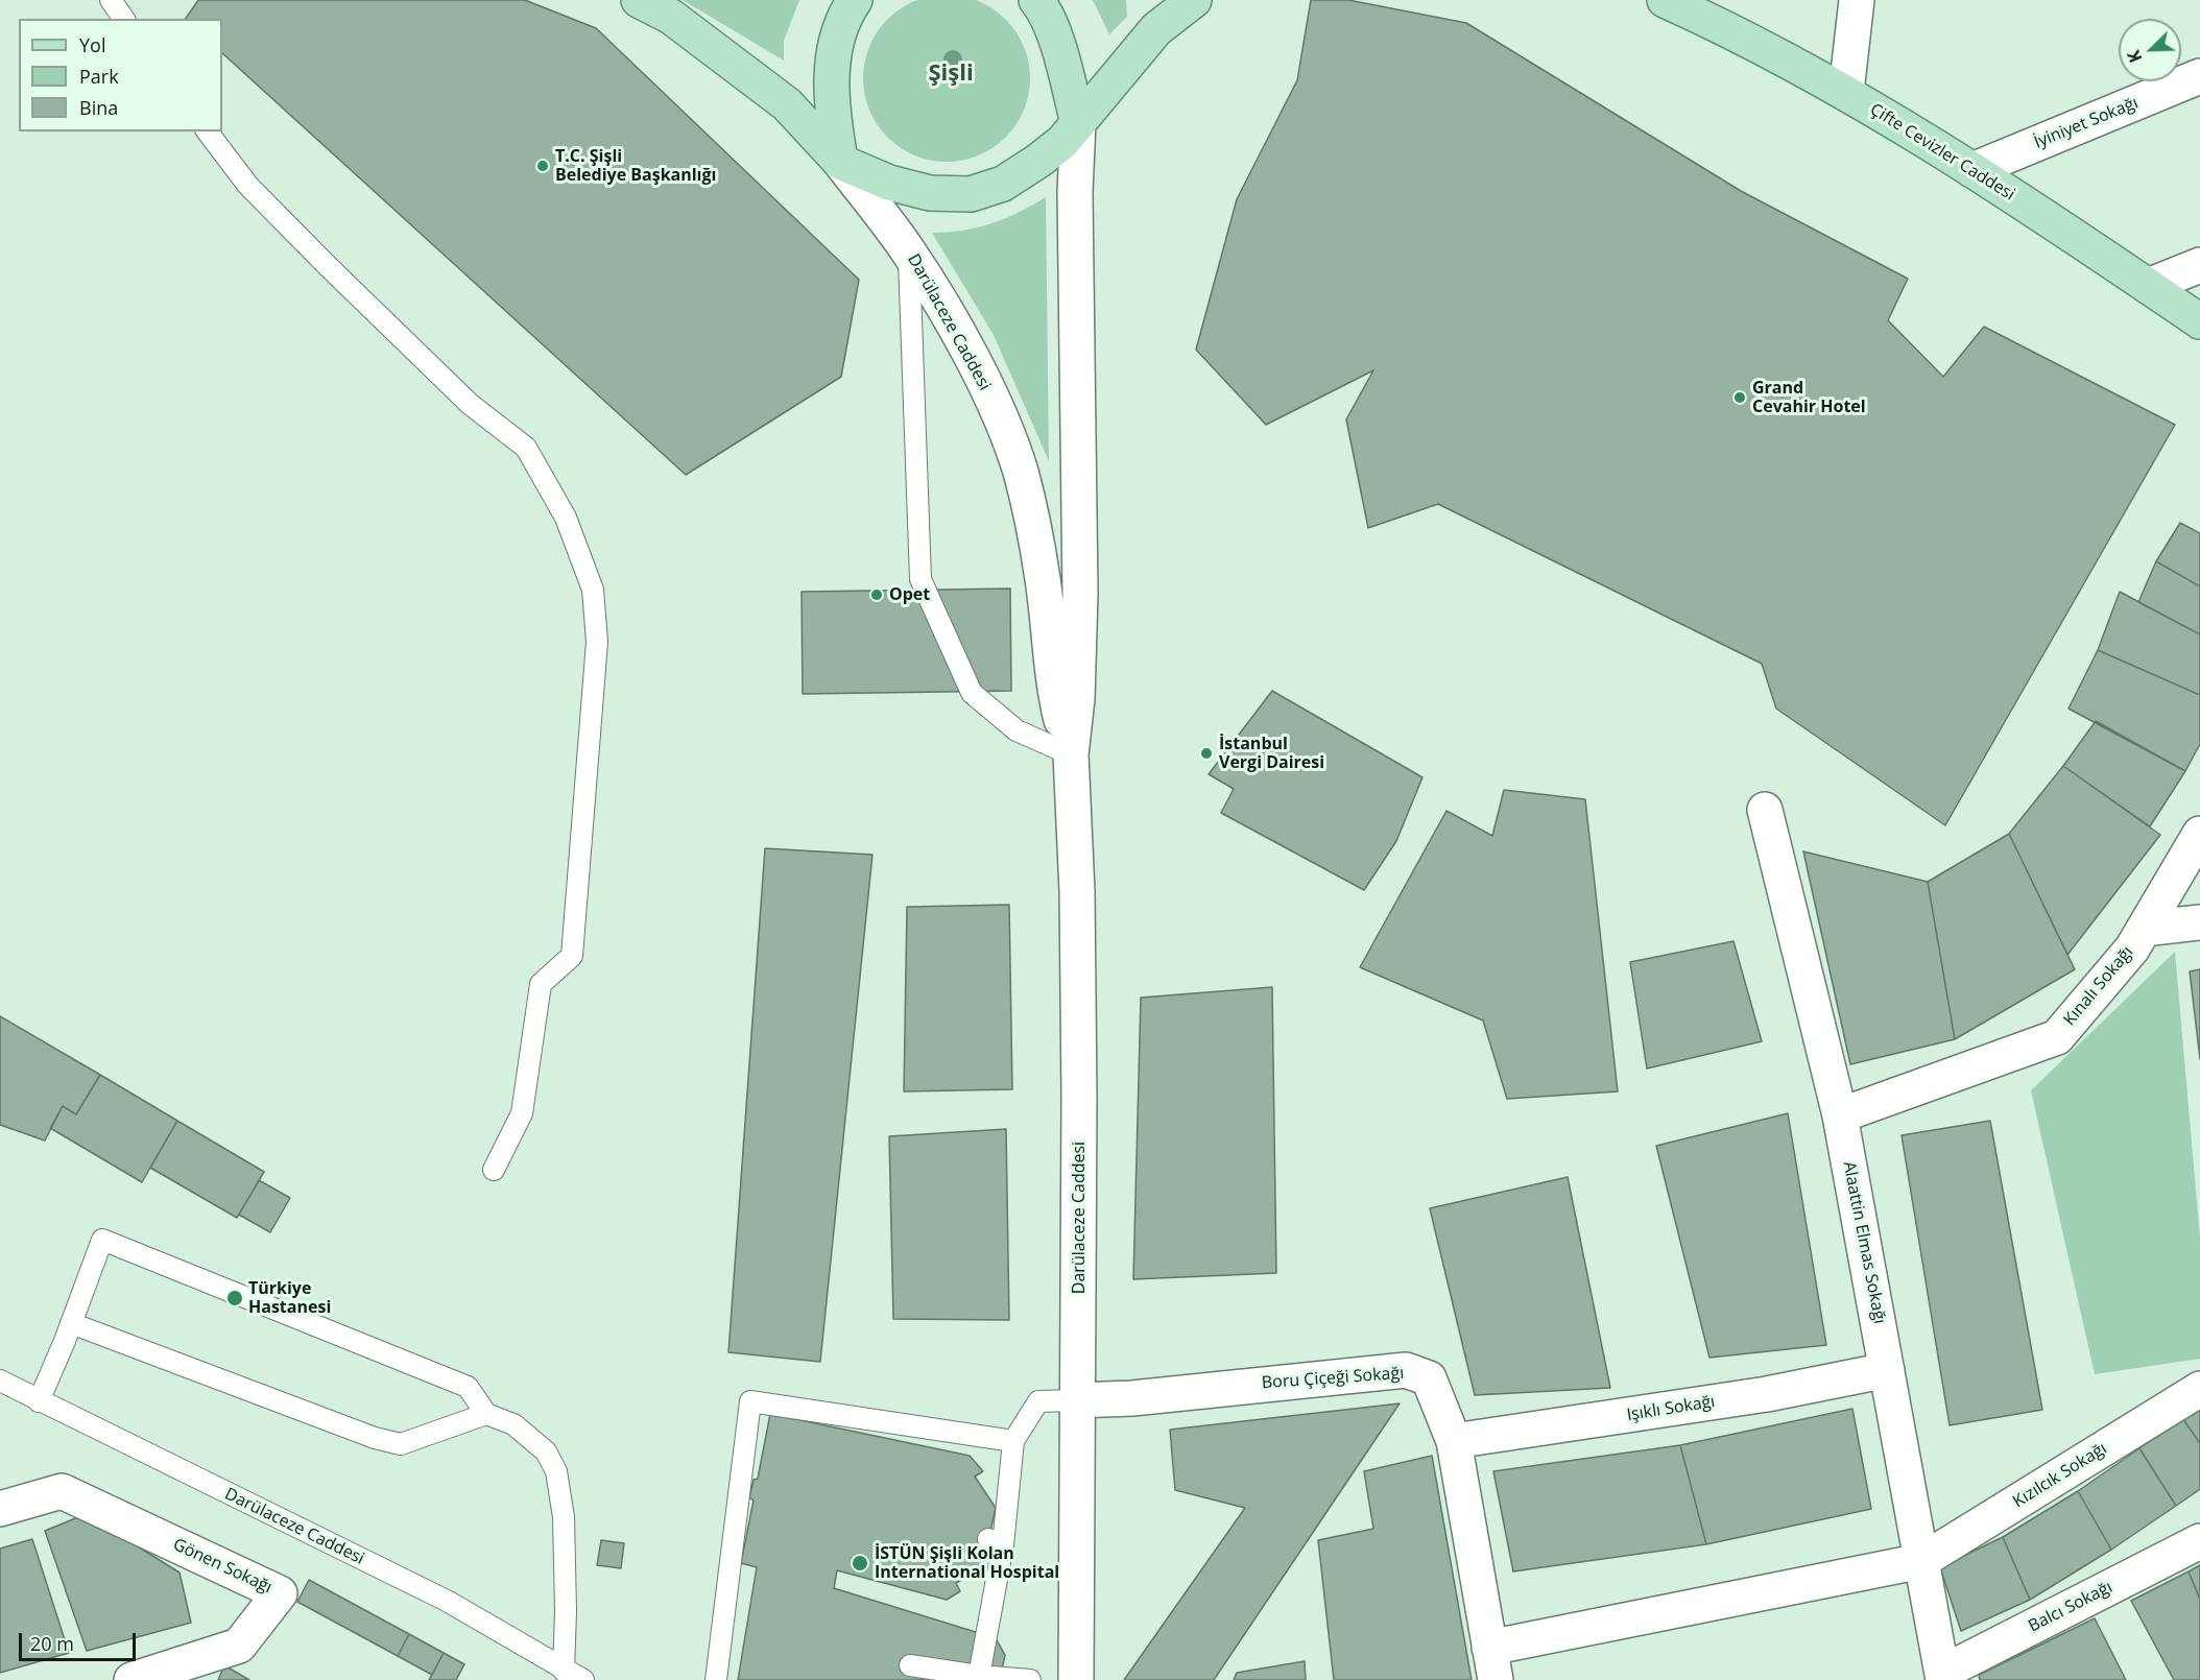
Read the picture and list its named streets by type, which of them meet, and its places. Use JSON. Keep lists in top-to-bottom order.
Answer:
{
  "streets": {
    "main road": ["Çifte Cevizler Caddesi", "Darülaceze Caddesi"],
    "street": [
      "İyiniyet Sokağı",
      "Kınalı Sokağı",
      "Alaattin Elmas Sokağı",
      "Boru Çiçeği Sokağı",
      "Işıklı Sokağı",
      "Kızılcık Sokağı",
      "Gönen Sokağı",
      "Balcı Sokağı"
    ]
  },
  "crossings": [
    ["İyiniyet Sokağı", "Çifte Cevizler Caddesi"],
    ["Darülaceze Caddesi", "Boru Çiçeği Sokağı"],
    ["Kınalı Sokağı", "Alaattin Elmas Sokağı"],
    ["Alaattin Elmas Sokağı", "Işıklı Sokağı"],
    ["Alaattin Elmas Sokağı", "Kızılcık Sokağı"],
    ["Alaattin Elmas Sokağı", "Balcı Sokağı"],
    ["Boru Çiçeği Sokağı", "Işıklı Sokağı"]
  ],
  "districts": ["Şişli"],
  "places": [
    "T.C. Şişli Belediye Başkanlığı",
    "Grand Cevahir Hotel",
    "Opet",
    "İstanbul Vergi Dairesi",
    "Türkiye Hastanesi",
    "İSTÜN Şişli Kolan International Hospital"
  ],
  "legend": ["Yol", "Park", "Bina"],
  "scale_bar": "20 m",
  "north": "bottom left"
}
